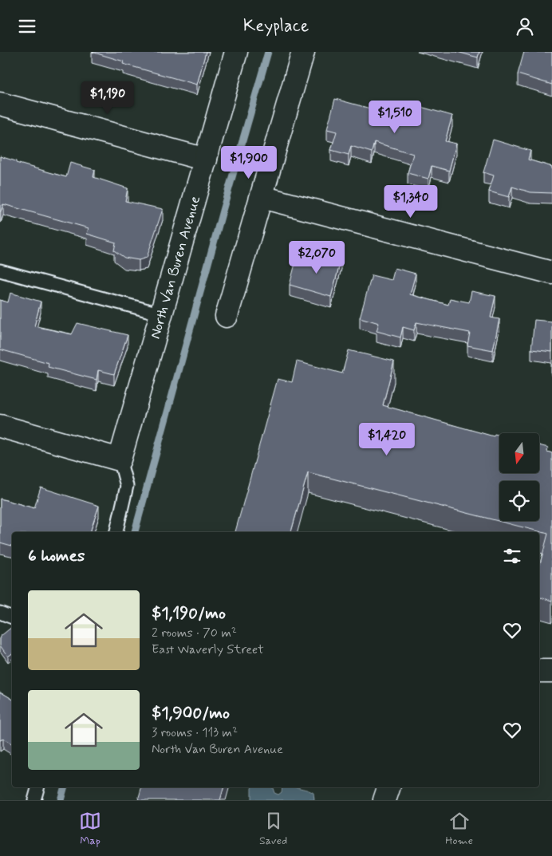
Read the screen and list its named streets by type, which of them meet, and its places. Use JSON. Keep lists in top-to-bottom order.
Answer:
{
  "streets": {
    "street": ["North Van Buren Avenue"]
  },
  "north": "bottom",
  "page": {
    "header": "Keyplace",
    "price": [
      "$1,190",
      "$1,510",
      "$1,900",
      "$1,340",
      "$2,070",
      "$1,420"
    ],
    "heading": "6 homes",
    "list": [
      {
        "name": "$1,190/mo",
        "note": "2 rooms · 70 m² · East Waverly Street"
      },
      {
        "name": "$1,900/mo",
        "note": "3 rooms · 113 m² · North Van Buren Avenue"
      }
    ],
    "tabs": ["Map", "Saved", "Home"]
  }
}
